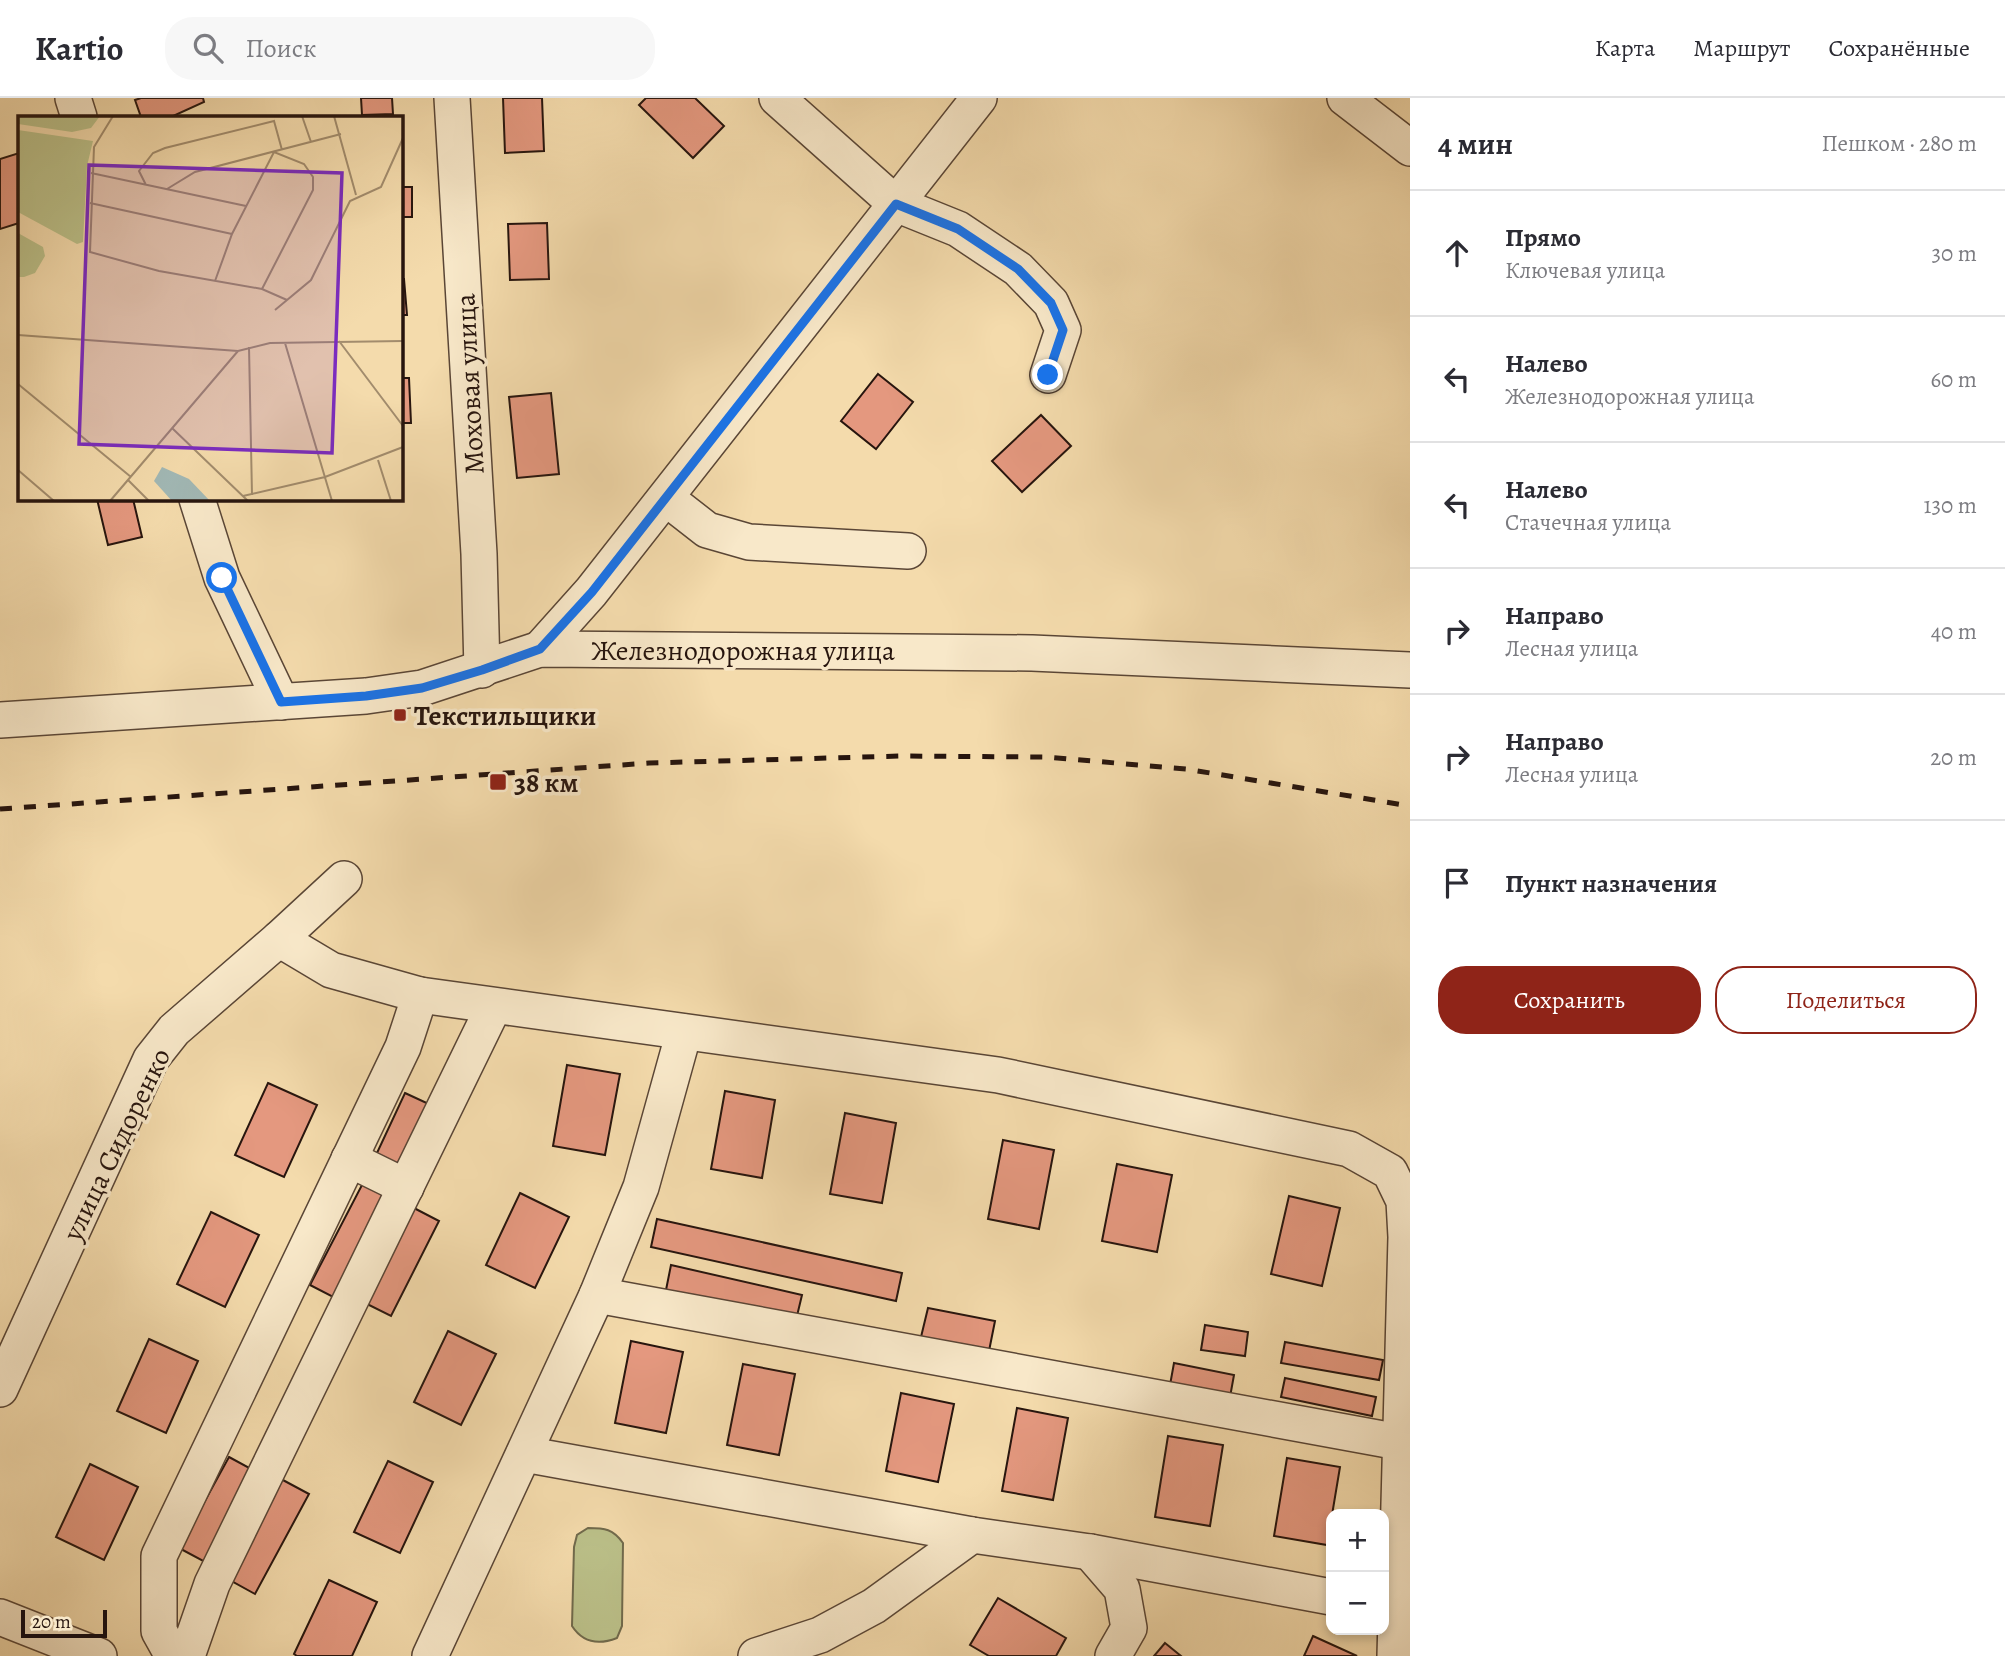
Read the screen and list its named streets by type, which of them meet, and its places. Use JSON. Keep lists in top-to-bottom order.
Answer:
{
  "streets": {
    "street": ["Моховая улица", "Железнодорожная улица", "улица Сидоренко"]
  },
  "crossings": [
    ["Моховая улица", "Железнодорожная улица"]
  ],
  "places": {
    "transit": ["Текстильщики", "38 км"]
  },
  "scale_bar": "20 m",
  "page": {
    "header": "Kartio",
    "search": "Поиск",
    "nav": ["Карта", "Маршрут", "Сохранённые"],
    "heading": ["4 мин", "Пешком · 280 m"],
    "list": [
      ["Прямо", "Ключевая улица", "30 m"],
      ["Налево", "Железнодорожная улица", "60 m"],
      ["Налево", "Стачечная улица", "130 m"],
      ["Направо", "Лесная улица", "40 m"],
      ["Направо", "Лесная улица", "20 m"],
      "Пункт назначения"
    ],
    "buttons": ["Сохранить", "Поделиться"],
    "map_buttons": ["+", "−"],
    "scale": "20 m"
  }
}
